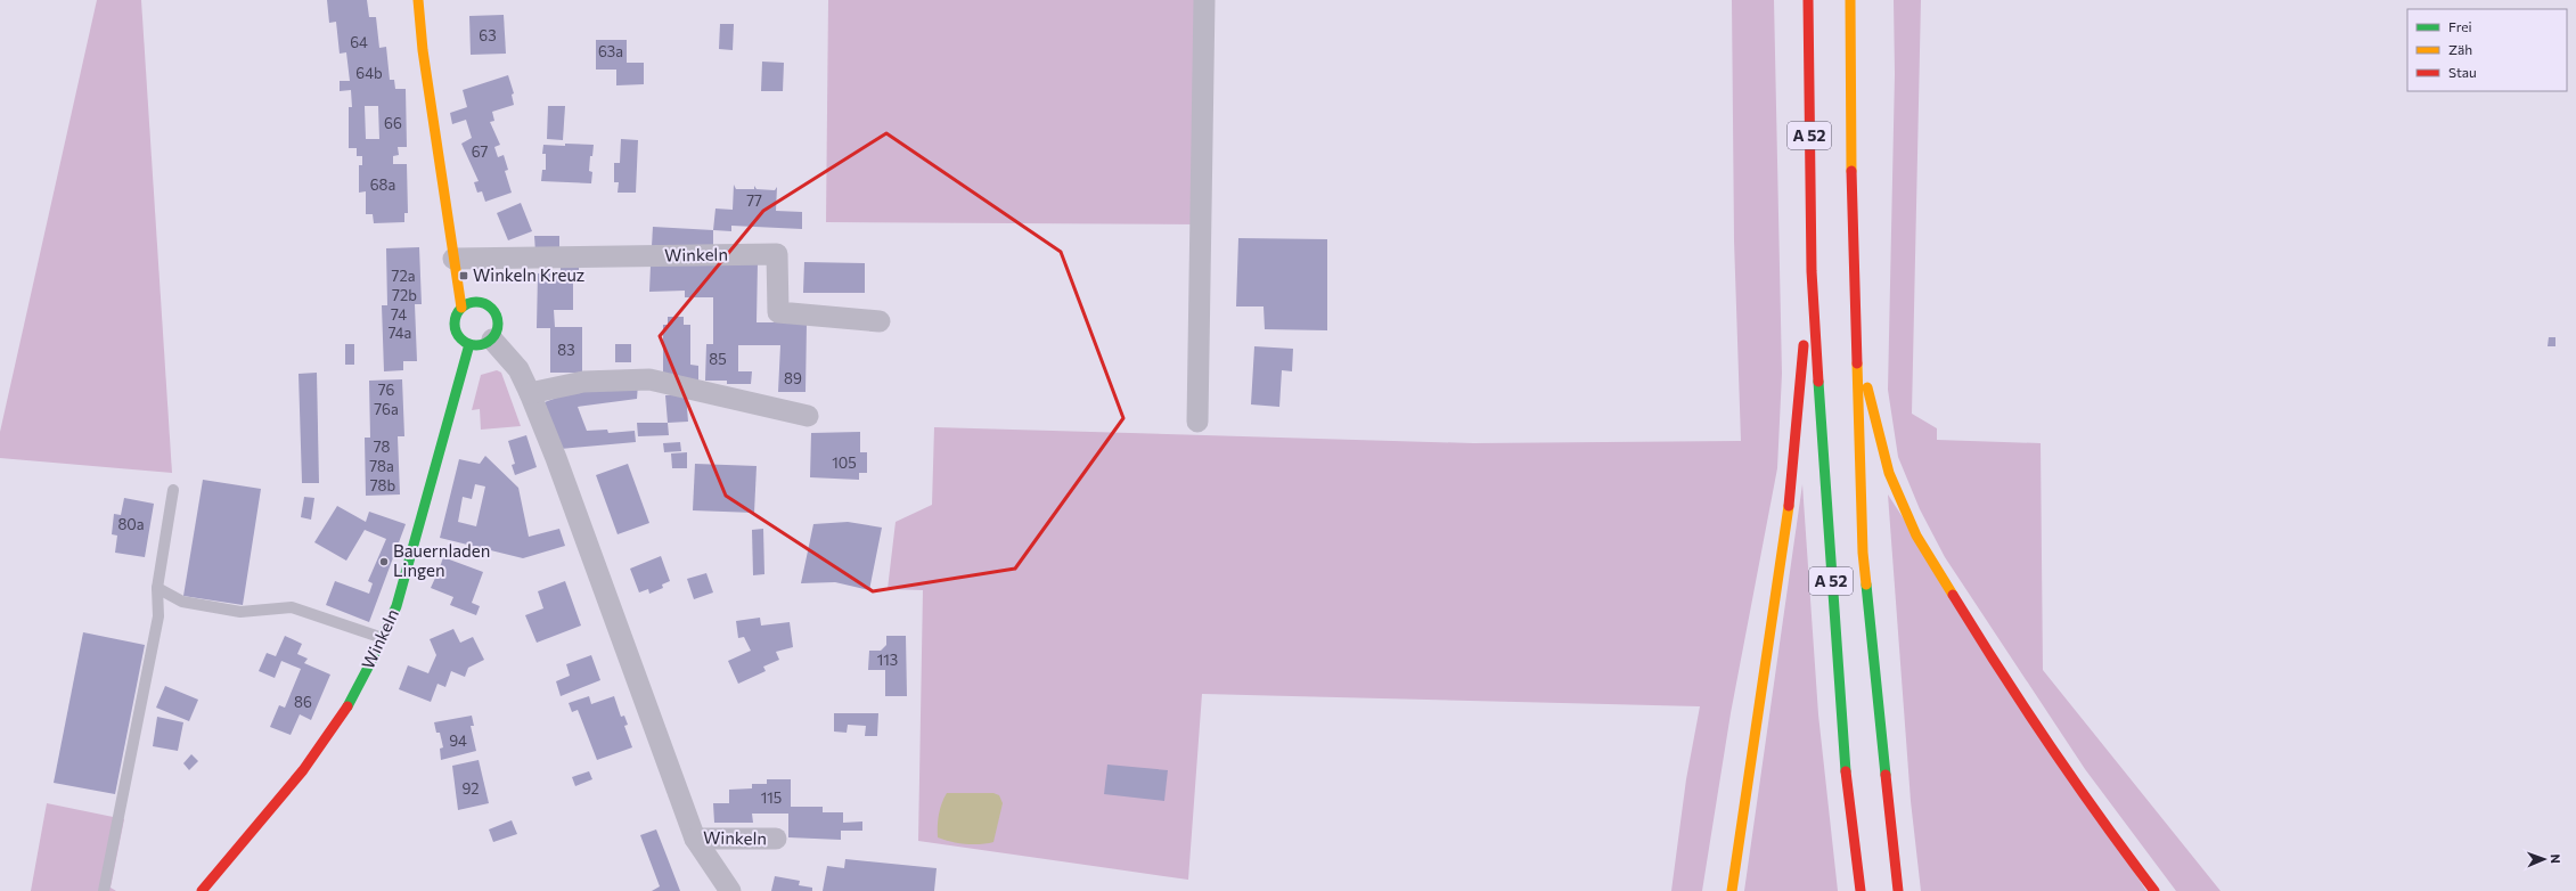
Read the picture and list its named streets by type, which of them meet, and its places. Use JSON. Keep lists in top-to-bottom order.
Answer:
{
  "streets": {
    "main road": ["A 52", "Winkeln"]
  },
  "places": {
    "transit": ["Winkeln Kreuz"],
    "other": ["Bauernladen Lingen"]
  },
  "house_numbers": [
    "63",
    "64",
    "63a",
    "64b",
    "66",
    "67",
    "68a",
    "77",
    "72a",
    "72b",
    "74",
    "74a",
    "83",
    "85",
    "89",
    "76",
    "76a",
    "78",
    "105",
    "78a",
    "78b",
    "80a",
    "113",
    "86",
    "94",
    "92",
    "115"
  ],
  "legend": ["Frei", "Zäh", "Stau"],
  "north": "right"
}
